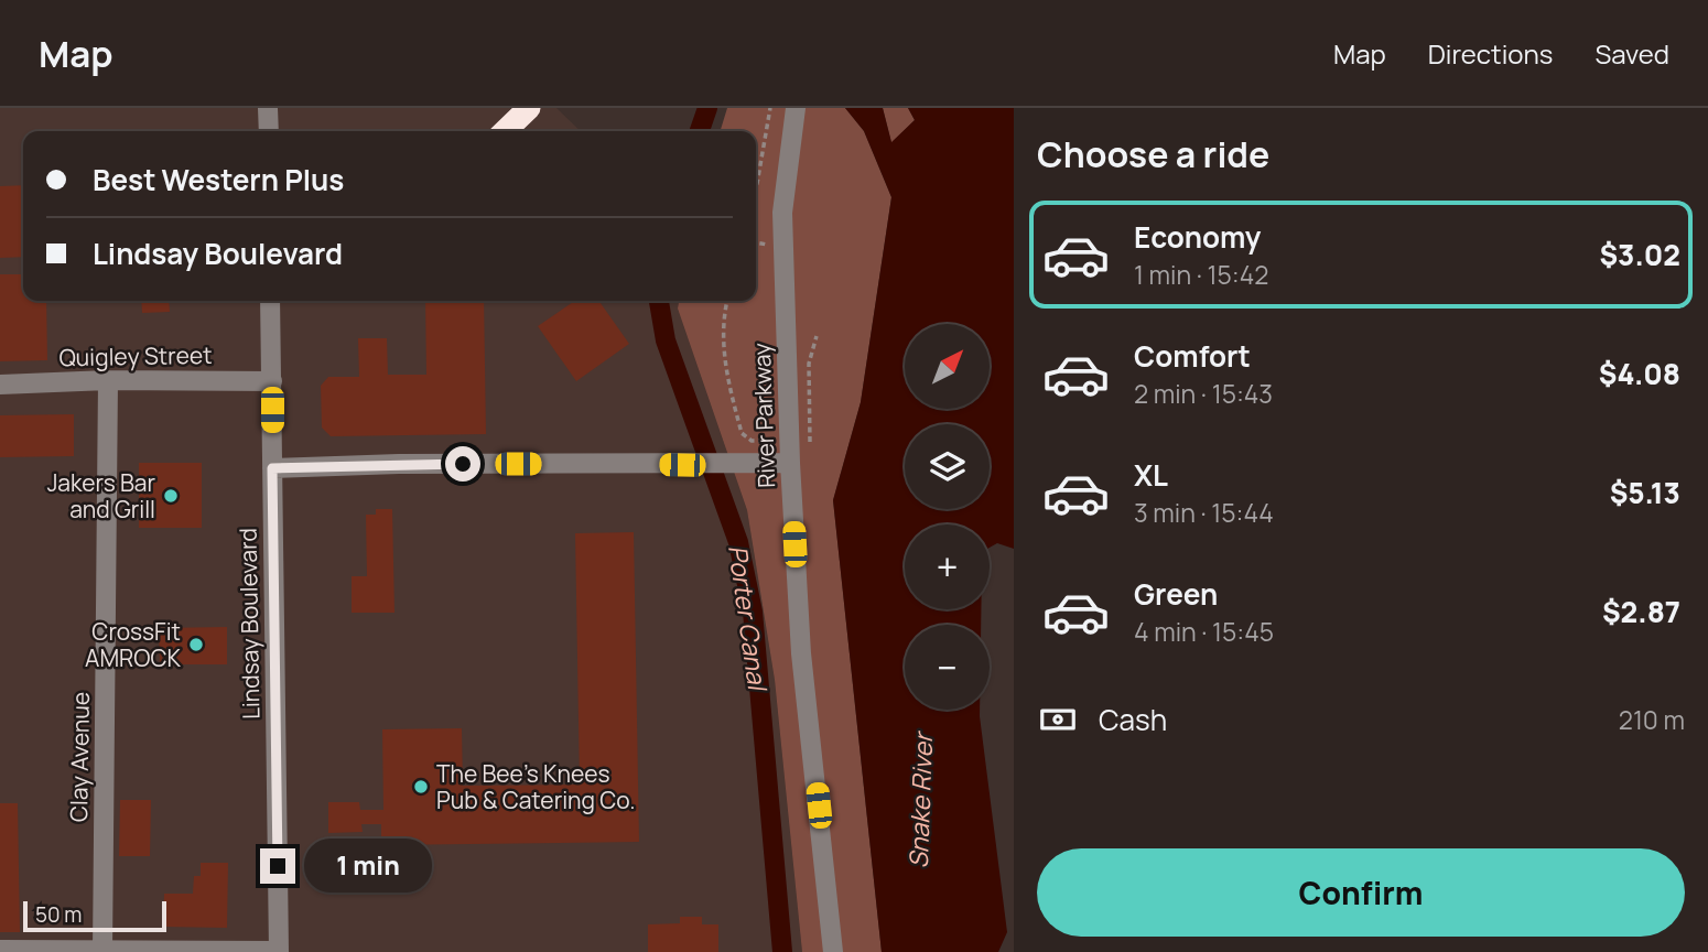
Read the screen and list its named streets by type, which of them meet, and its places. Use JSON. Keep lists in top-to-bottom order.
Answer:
{
  "streets": {
    "street": [
      "Quigley Street",
      "River Parkway",
      "Lindsay Boulevard",
      "Clay Avenue"
    ]
  },
  "crossings": [
    ["Quigley Street", "Lindsay Boulevard"],
    ["Quigley Street", "Clay Avenue"]
  ],
  "water": ["Porter Canal", "Snake River"],
  "places": ["Jakers Bar and Grill", "CrossFit AMROCK", "The Bee's Knees Pub & Catering Co."],
  "scale_bar": "50 m",
  "north": "top right",
  "page": {
    "header": "Map",
    "nav": ["Map", "Directions", "Saved"],
    "heading": "Choose a ride",
    "banner": ["Best Western Plus", "Lindsay Boulevard"],
    "list": [
      {
        "name": "Economy",
        "note": "1 min · 15:42",
        "value": "$3.02"
      },
      {
        "name": "Comfort",
        "note": "2 min · 15:43",
        "value": "$4.08"
      },
      {
        "name": "XL",
        "note": "3 min · 15:44",
        "value": "$5.13"
      },
      {
        "name": "Green",
        "note": "4 min · 15:45",
        "value": "$2.87"
      }
    ],
    "map_buttons": ["+", "−"],
    "pay": ["Cash", "210 m"],
    "buttons": "Confirm",
    "bubble": "1 min",
    "scale": "50 m"
  }
}
